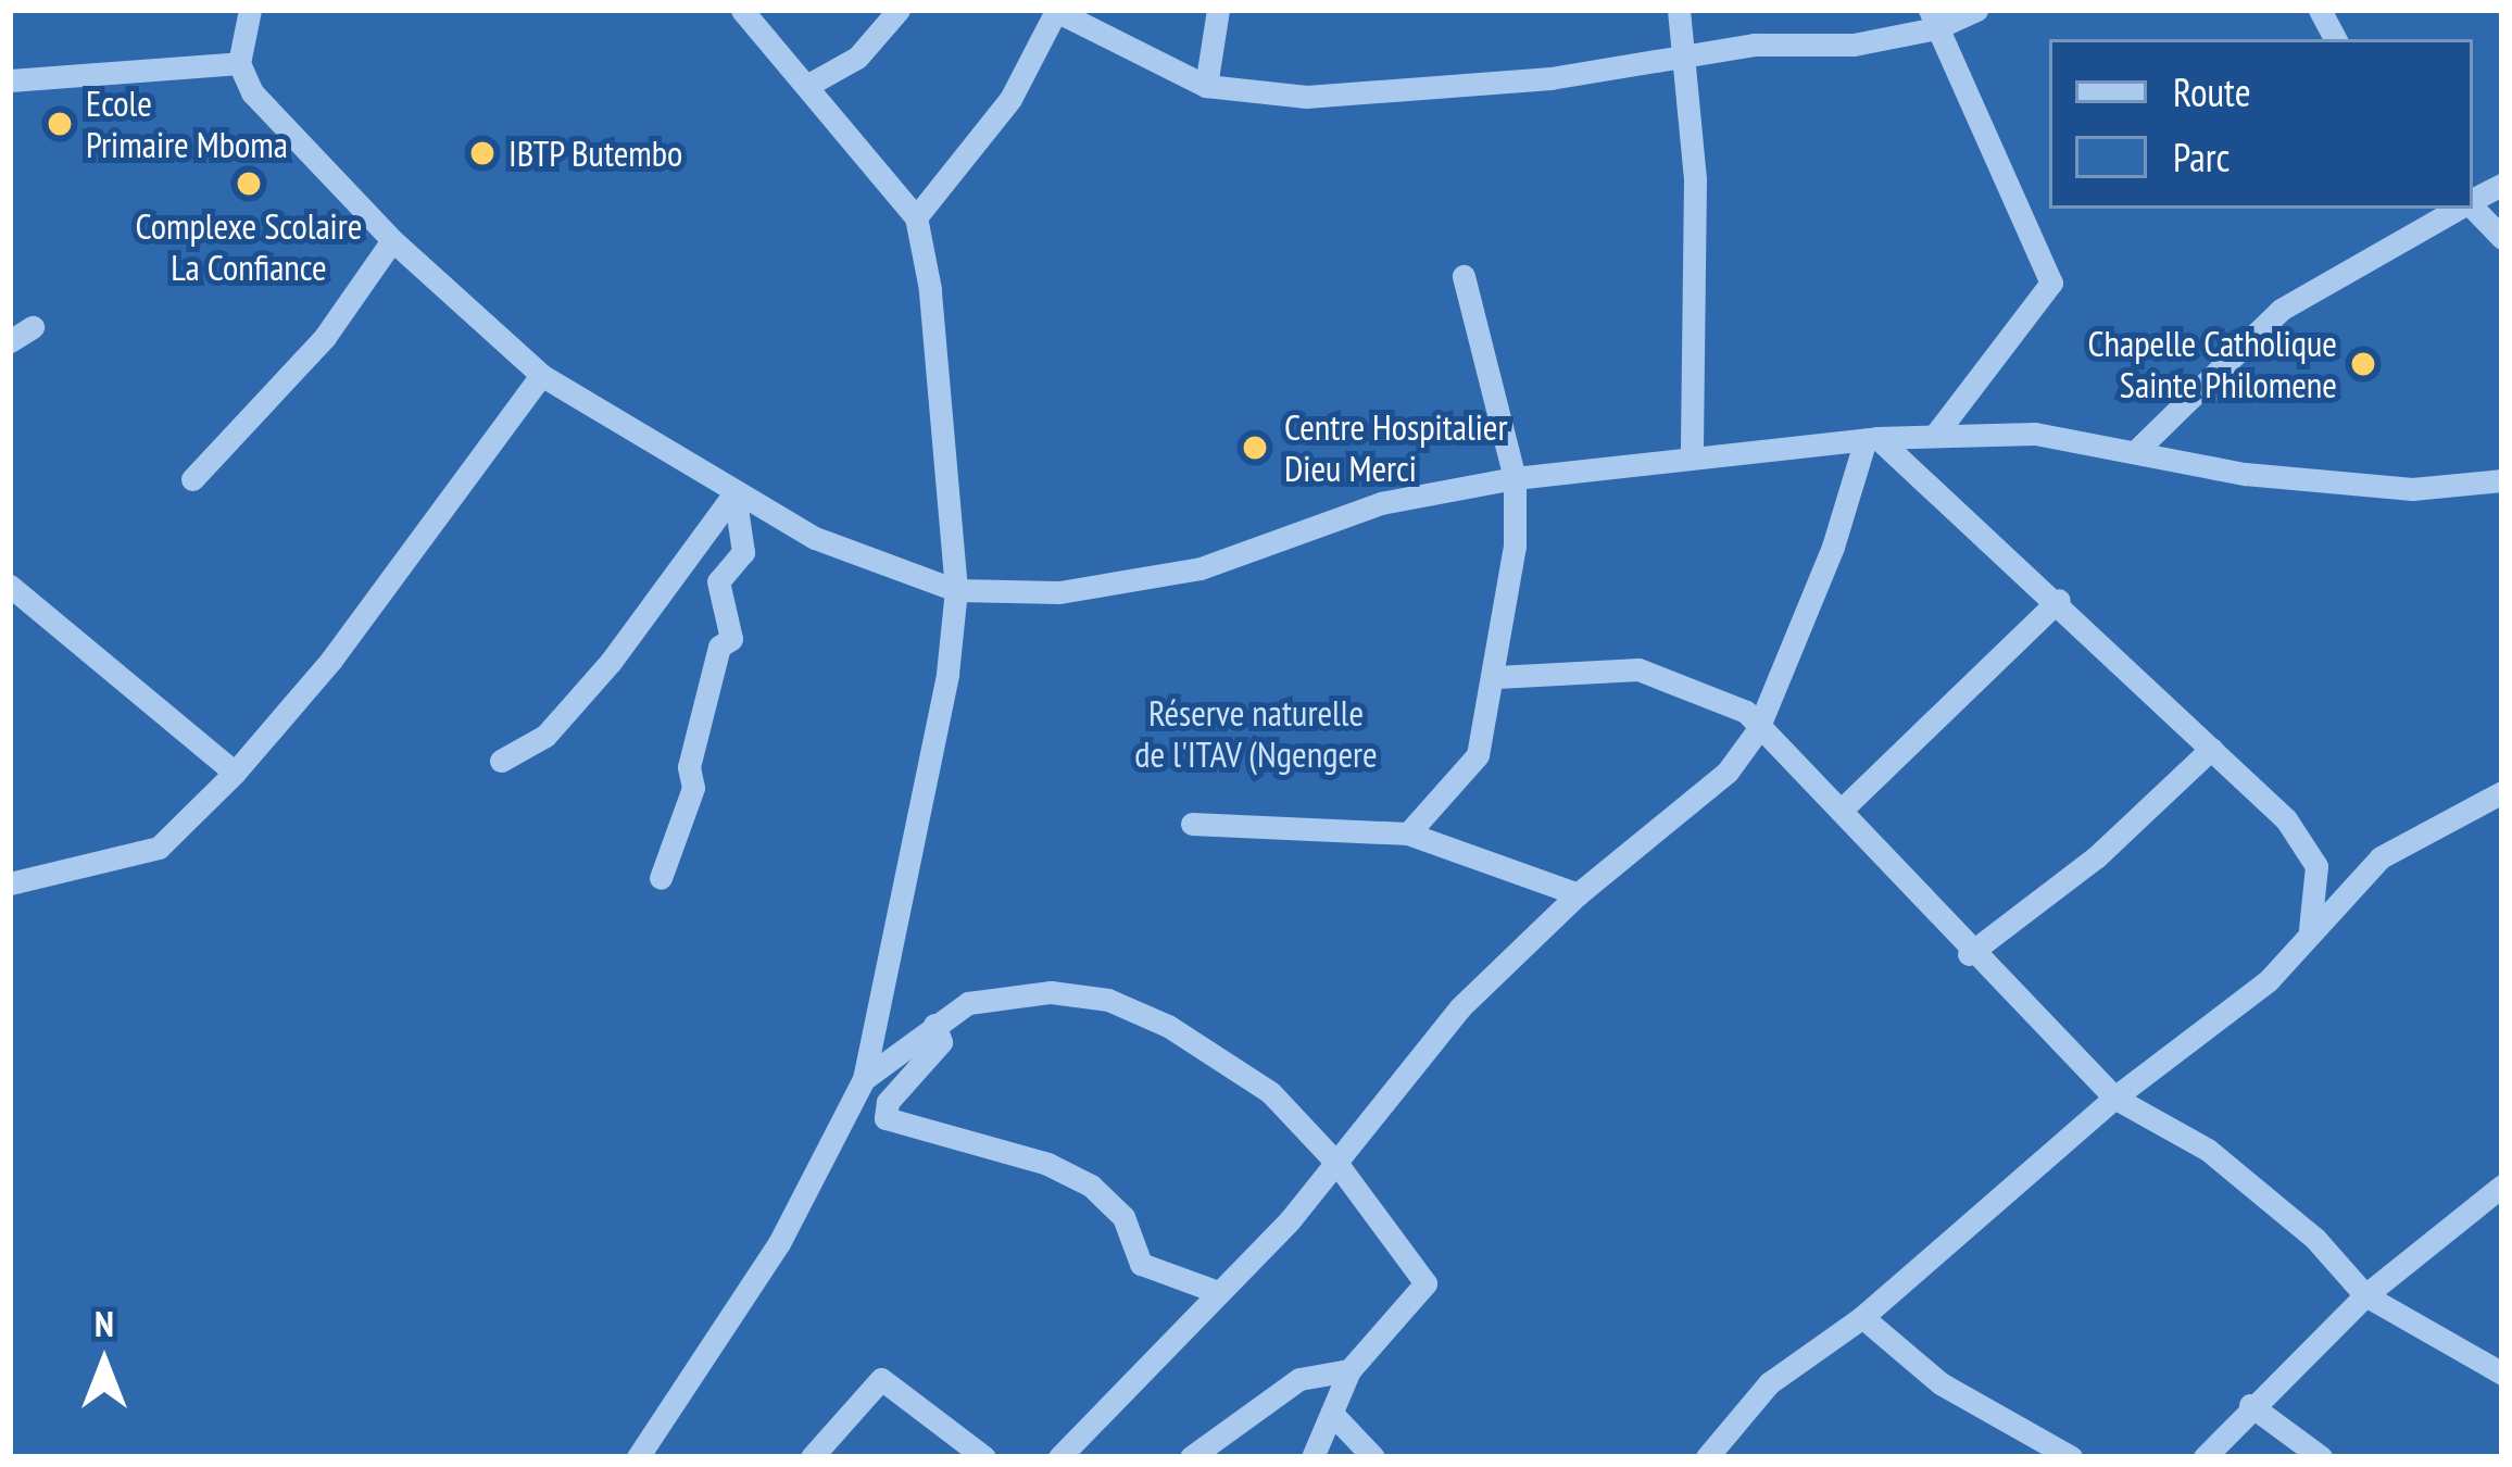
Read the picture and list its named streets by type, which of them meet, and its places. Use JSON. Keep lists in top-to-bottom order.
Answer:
{
  "parks": ["Réserve naturelle de l'ITAV (Ngengere"],
  "places": [
    "Ecole Primaire Mboma",
    "IBTP Butembo",
    "Complexe Scolaire La Confiance",
    "Chapelle Catholique Sainte Philomene",
    "Centre Hospitalier Dieu Merci"
  ],
  "legend": ["Route", "Parc"],
  "north": "top"
}
